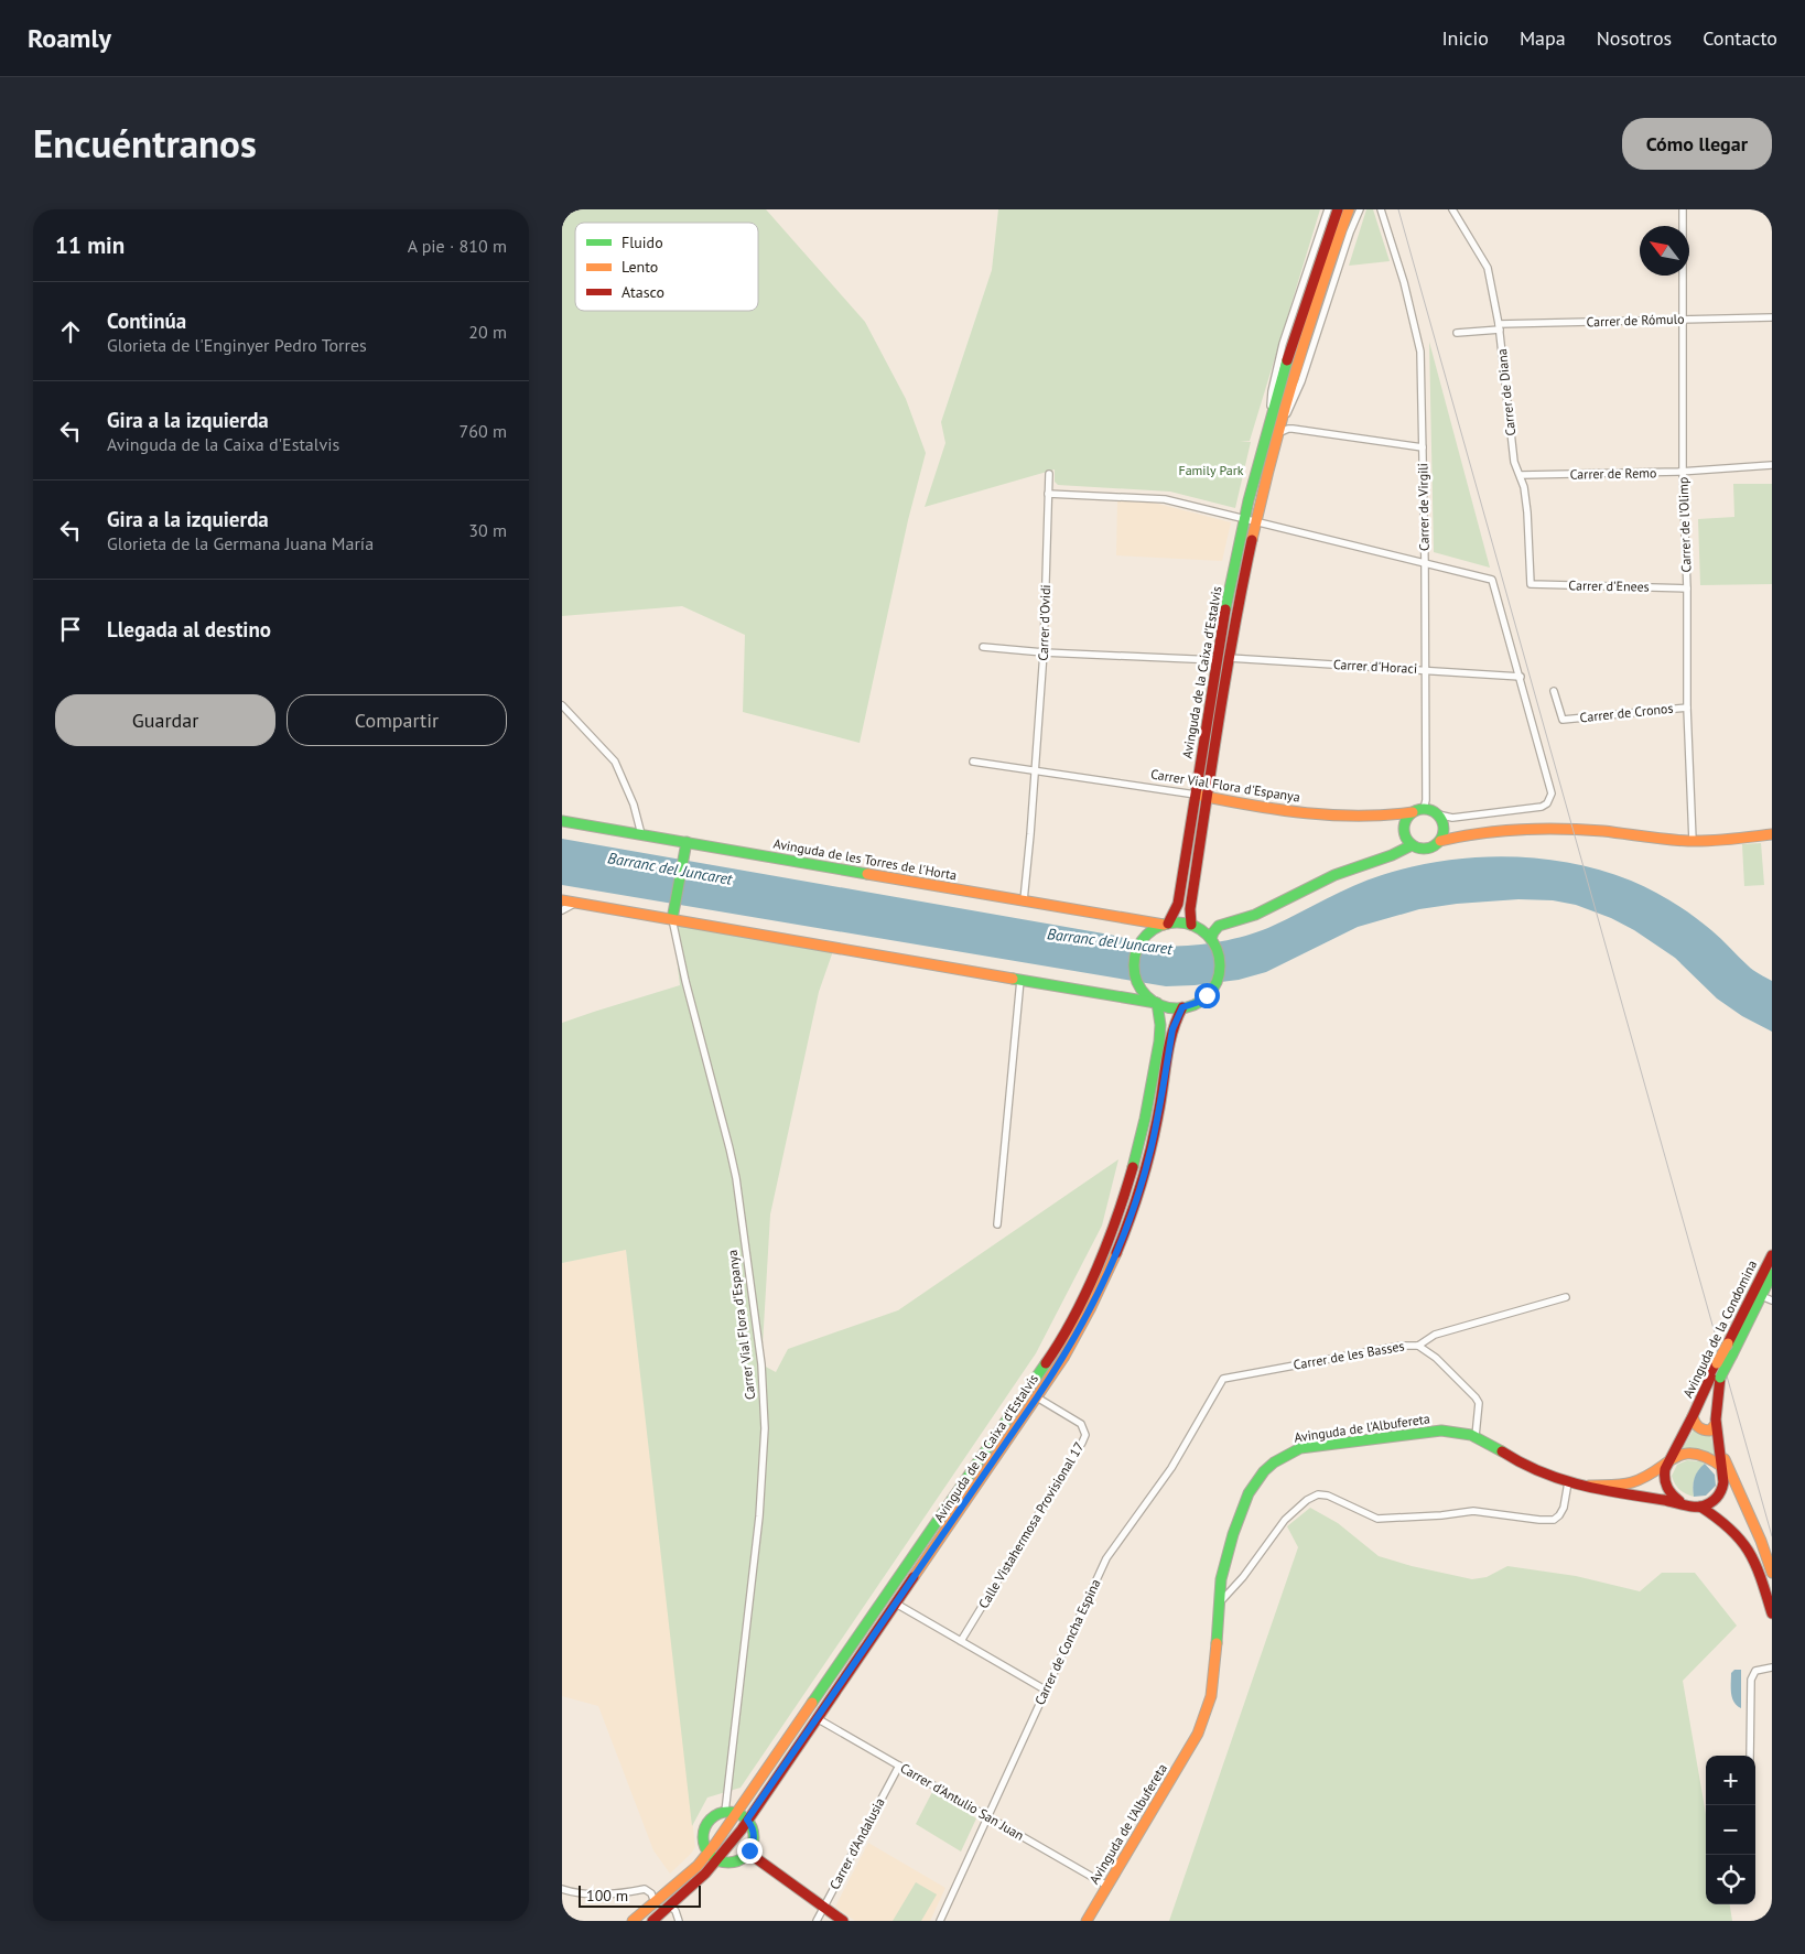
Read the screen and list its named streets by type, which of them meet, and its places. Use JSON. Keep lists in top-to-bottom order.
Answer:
{
  "streets": {
    "main road": [
      "Avinguda de la Caixa d'Estalvis",
      "Carrer Vial Flora d'Espanya",
      "Avinguda de les Torres de l'Horta",
      "Avinguda de la Condomina",
      "Avinguda de l'Albufereta"
    ],
    "street": [
      "Carrer de Rómulo",
      "Carrer de Diana",
      "Carrer de Remo",
      "Carrer de Virgili",
      "Carrer de l'Olimp",
      "Carrer d'Enees",
      "Carrer d'Ovidi",
      "Carrer d'Horaci",
      "Carrer de Cronos",
      "Carrer de les Basses",
      "Calle Vistahermosa Provisional 17",
      "Carrer de Concha Espina",
      "Carrer d'Antulio San Juan",
      "Carrer d'Andalusia"
    ]
  },
  "crossings": [
    ["Carrer de Rómulo", "Carrer de Diana"],
    ["Carrer de Rómulo", "Carrer de l'Olimp"],
    ["Carrer de Diana", "Carrer de Remo"],
    ["Carrer de Diana", "Carrer d'Enees"],
    ["Carrer de Remo", "Carrer de l'Olimp"],
    ["Carrer de Virgili", "Carrer d'Horaci"],
    ["Carrer de Virgili", "Carrer Vial Flora d'Espanya"],
    ["Carrer de l'Olimp", "Carrer d'Enees"],
    ["Carrer de l'Olimp", "Carrer de Cronos"],
    ["Carrer d'Ovidi", "Carrer Vial Flora d'Espanya"],
    ["Carrer d'Horaci", "Avinguda de la Caixa d'Estalvis"],
    ["Avinguda de la Caixa d'Estalvis", "Carrer Vial Flora d'Espanya"],
    ["Avinguda de la Caixa d'Estalvis", "Avinguda de les Torres de l'Horta"],
    ["Avinguda de la Caixa d'Estalvis", "Calle Vistahermosa Provisional 17"],
    ["Avinguda de la Caixa d'Estalvis", "Carrer d'Antulio San Juan"],
    ["Carrer Vial Flora d'Espanya", "Avinguda de les Torres de l'Horta"],
    ["Avinguda de la Condomina", "Avinguda de l'Albufereta"],
    ["Carrer de les Basses", "Carrer de Concha Espina"],
    ["Avinguda de l'Albufereta", "Carrer d'Antulio San Juan"],
    ["Carrer de Concha Espina", "Carrer d'Antulio San Juan"],
    ["Carrer d'Antulio San Juan", "Carrer d'Andalusia"]
  ],
  "water": ["Barranc del Juncaret"],
  "parks": ["Family Park"],
  "legend": ["Fluido", "Lento", "Atasco"],
  "scale_bar": "100 m",
  "north": "top left",
  "page": {
    "header": "Roamly",
    "nav": [
      "Inicio",
      "Mapa",
      "Nosotros",
      "Contacto"
    ],
    "title": "Encuéntranos",
    "buttons": [
      "Cómo llegar",
      ["Guardar", "Compartir"]
    ],
    "heading": ["11 min", "A pie · 810 m"],
    "list": [
      ["Continúa", "Glorieta de l'Enginyer Pedro Torres", "20 m"],
      ["Gira a la izquierda", "Avinguda de la Caixa d'Estalvis", "760 m"],
      ["Gira a la izquierda", "Glorieta de la Germana Juana María", "30 m"],
      "Llegada al destino"
    ],
    "map_buttons": ["+", "−"],
    "scale": "100 m"
  }
}
